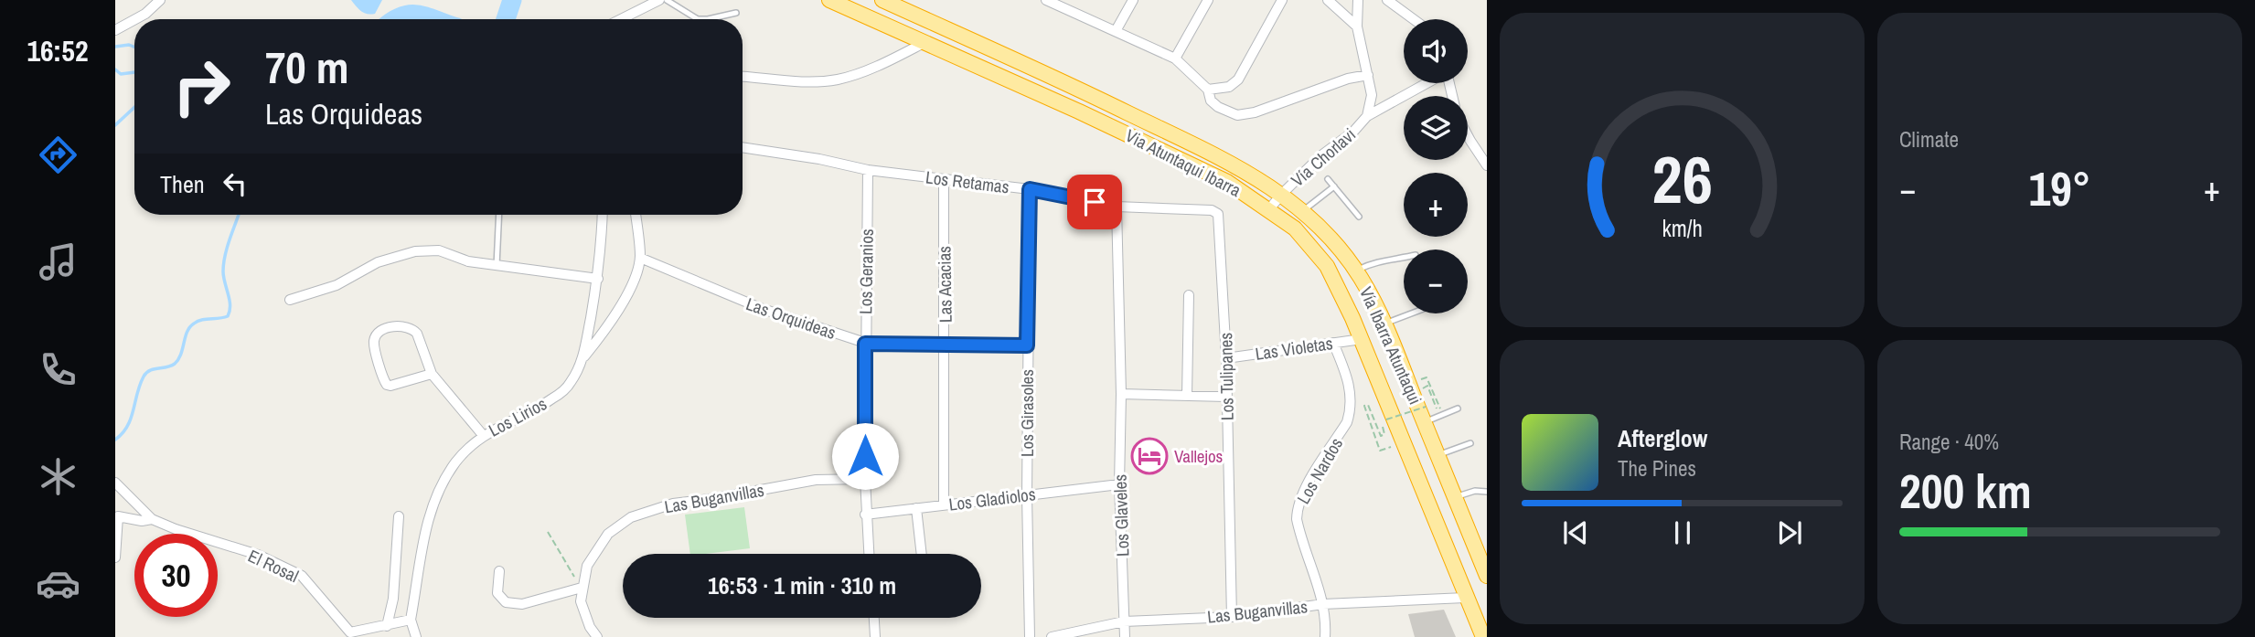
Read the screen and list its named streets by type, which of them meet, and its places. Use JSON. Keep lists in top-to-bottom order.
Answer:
{
  "streets": {
    "highway": ["Via Atuntaqui Ibarra", "Vía Ibarra Atuntaqui"],
    "street": [
      "Vía Chorlavi",
      "Los Retamas",
      "Los Geranios",
      "Las Acacias",
      "Las Orquideas",
      "Las Violetas",
      "Los Tulipanes",
      "Los Girasoles",
      "Los Lirios",
      "Los Nardos",
      "Las Buganvillas",
      "Los Gladiolos",
      "Los Glaveles",
      "El Rosal"
    ]
  },
  "crossings": [
    ["Vía Chorlavi", "Via Atuntaqui Ibarra"],
    ["Vía Chorlavi", "Vía Ibarra Atuntaqui"],
    ["Via Atuntaqui Ibarra", "Las Violetas"],
    ["Via Atuntaqui Ibarra", "Las Buganvillas"],
    ["Los Retamas", "Los Geranios"],
    ["Los Retamas", "Las Acacias"],
    ["Los Retamas", "Los Tulipanes"],
    ["Los Retamas", "Los Girasoles"],
    ["Los Retamas", "Los Glaveles"],
    ["Los Geranios", "Las Orquideas"],
    ["Los Geranios", "Las Buganvillas"],
    ["Los Geranios", "Los Gladiolos"],
    ["Las Acacias", "Las Orquideas"],
    ["Las Acacias", "Los Gladiolos"],
    ["Las Orquideas", "Los Girasoles"],
    ["Las Violetas", "Los Tulipanes"],
    ["Las Violetas", "Los Nardos"],
    ["Los Tulipanes", "Las Buganvillas"],
    ["Los Girasoles", "Los Gladiolos"],
    ["Los Lirios", "El Rosal"],
    ["Los Nardos", "Las Buganvillas"],
    ["Las Buganvillas", "Los Glaveles"],
    ["Los Gladiolos", "Los Glaveles"]
  ],
  "places": {
    "hotel": ["Vallejos"]
  },
  "page": {
    "tabs": "16:52",
    "tile": [
      "Climate",
      ["Range · 40%", "200 km"]
    ],
    "map_buttons": ["+", "−"],
    "turn": ["70 m", "Las Orquideas"],
    "then": "Then",
    "heat": ["−", "19°", "+"],
    "song": ["Afterglow", "The Pines"],
    "limit": "30",
    "trip": "16:53 · 1 min · 310 m",
    "gauge": ["26", "km/h"]
  }
}
